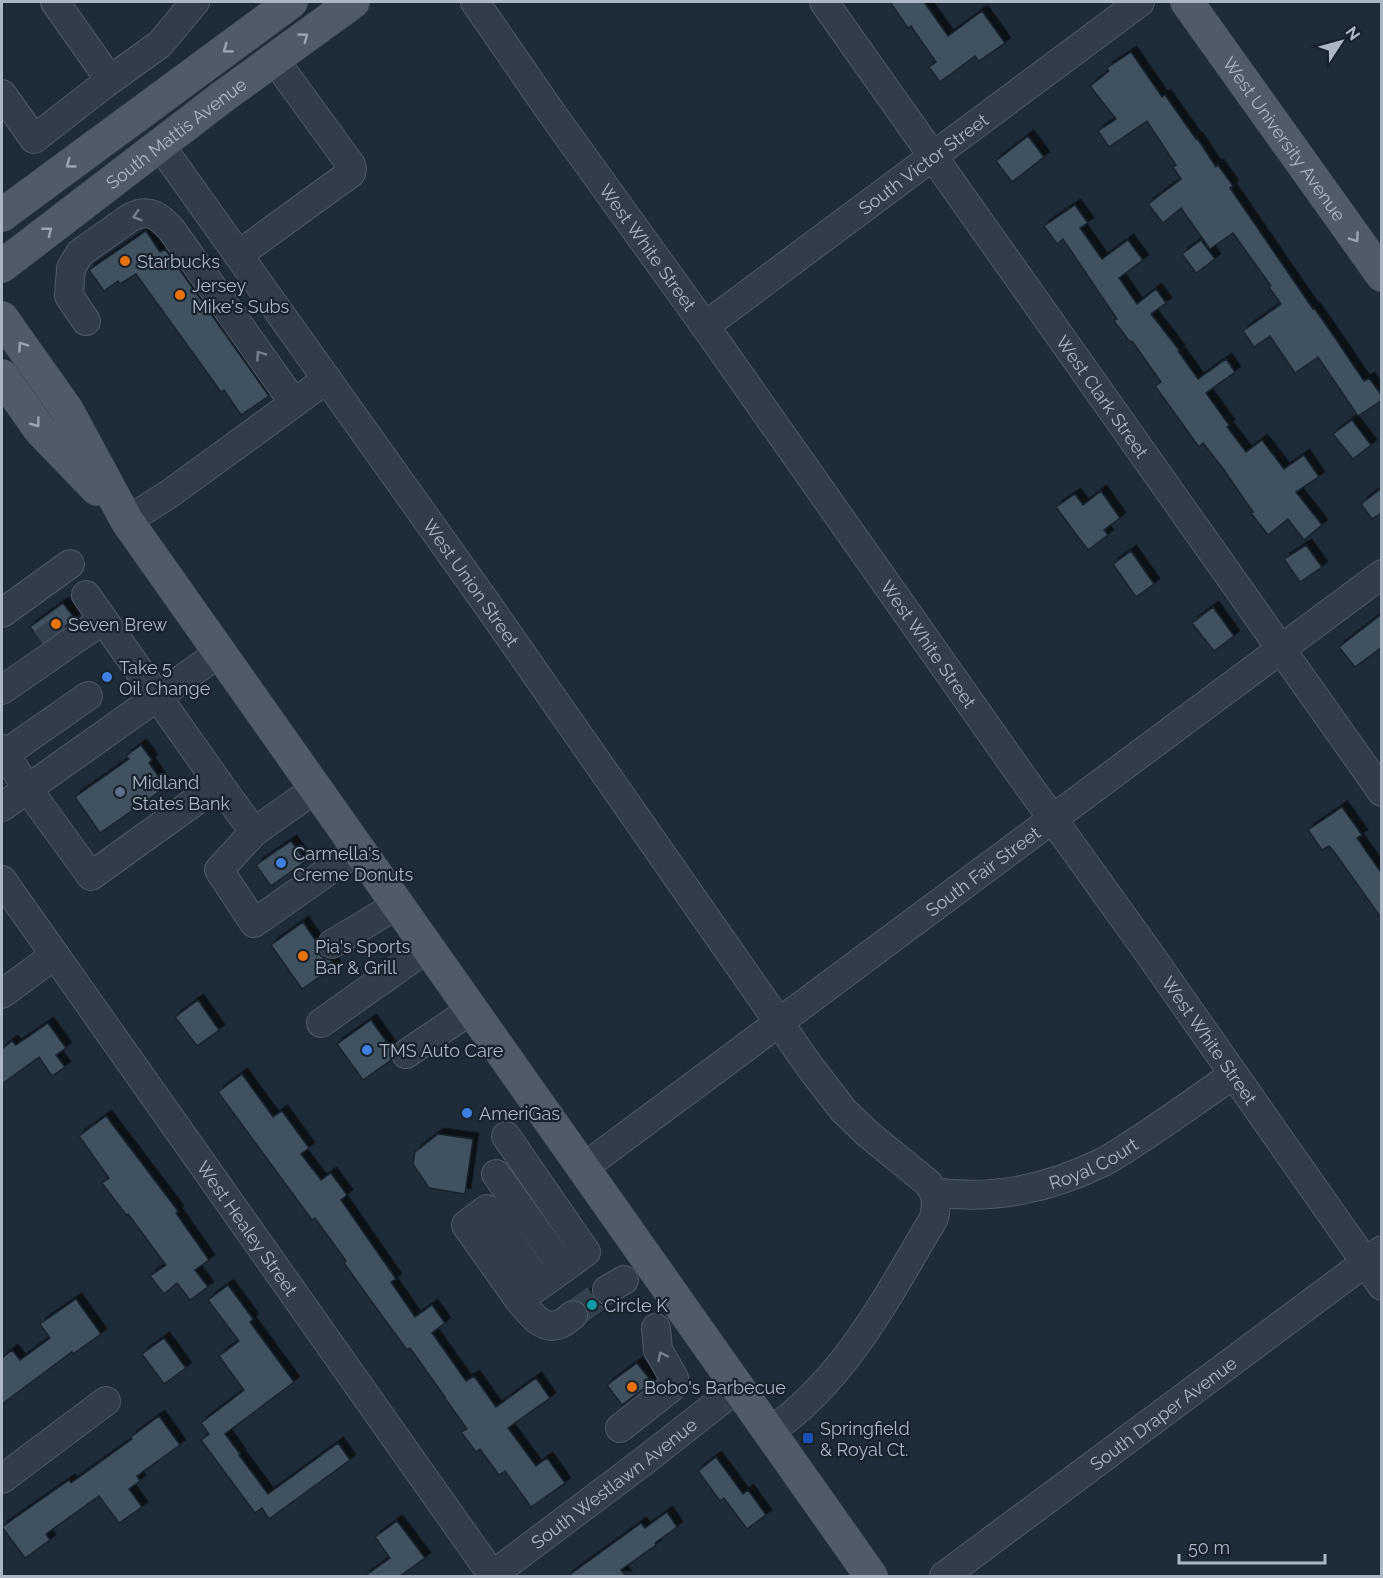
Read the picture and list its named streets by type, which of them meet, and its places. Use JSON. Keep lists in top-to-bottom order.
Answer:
{
  "streets": {
    "main road": ["South Mattis Avenue", "West University Avenue"],
    "street": [
      "South Victor Street",
      "West White Street",
      "West Clark Street",
      "West Union Street",
      "South Fair Street",
      "Royal Court",
      "West Healey Street",
      "South Draper Avenue",
      "South Westlawn Avenue"
    ]
  },
  "crossings": [
    ["South Mattis Avenue", "West Union Street"],
    ["South Victor Street", "West White Street"],
    ["South Victor Street", "West Clark Street"],
    ["West White Street", "South Fair Street"],
    ["West White Street", "Royal Court"],
    ["West White Street", "South Draper Avenue"],
    ["West Clark Street", "South Fair Street"],
    ["West Union Street", "South Fair Street"],
    ["West Healey Street", "South Westlawn Avenue"]
  ],
  "one_way": ["West University Avenue"],
  "places": {
    "other": [
      "Starbucks",
      "Jersey Mike's Subs",
      "Seven Brew",
      "Take 5 Oil Change",
      "Midland States Bank",
      "Carmella's Creme Donuts",
      "Pia's Sports Bar & Grill",
      "TMS Auto Care",
      "AmeriGas",
      "Circle K",
      "Bobo's Barbecue"
    ],
    "transit": ["Springfield & Royal Ct."]
  },
  "scale_bar": "50 m",
  "north": "top right"
}
